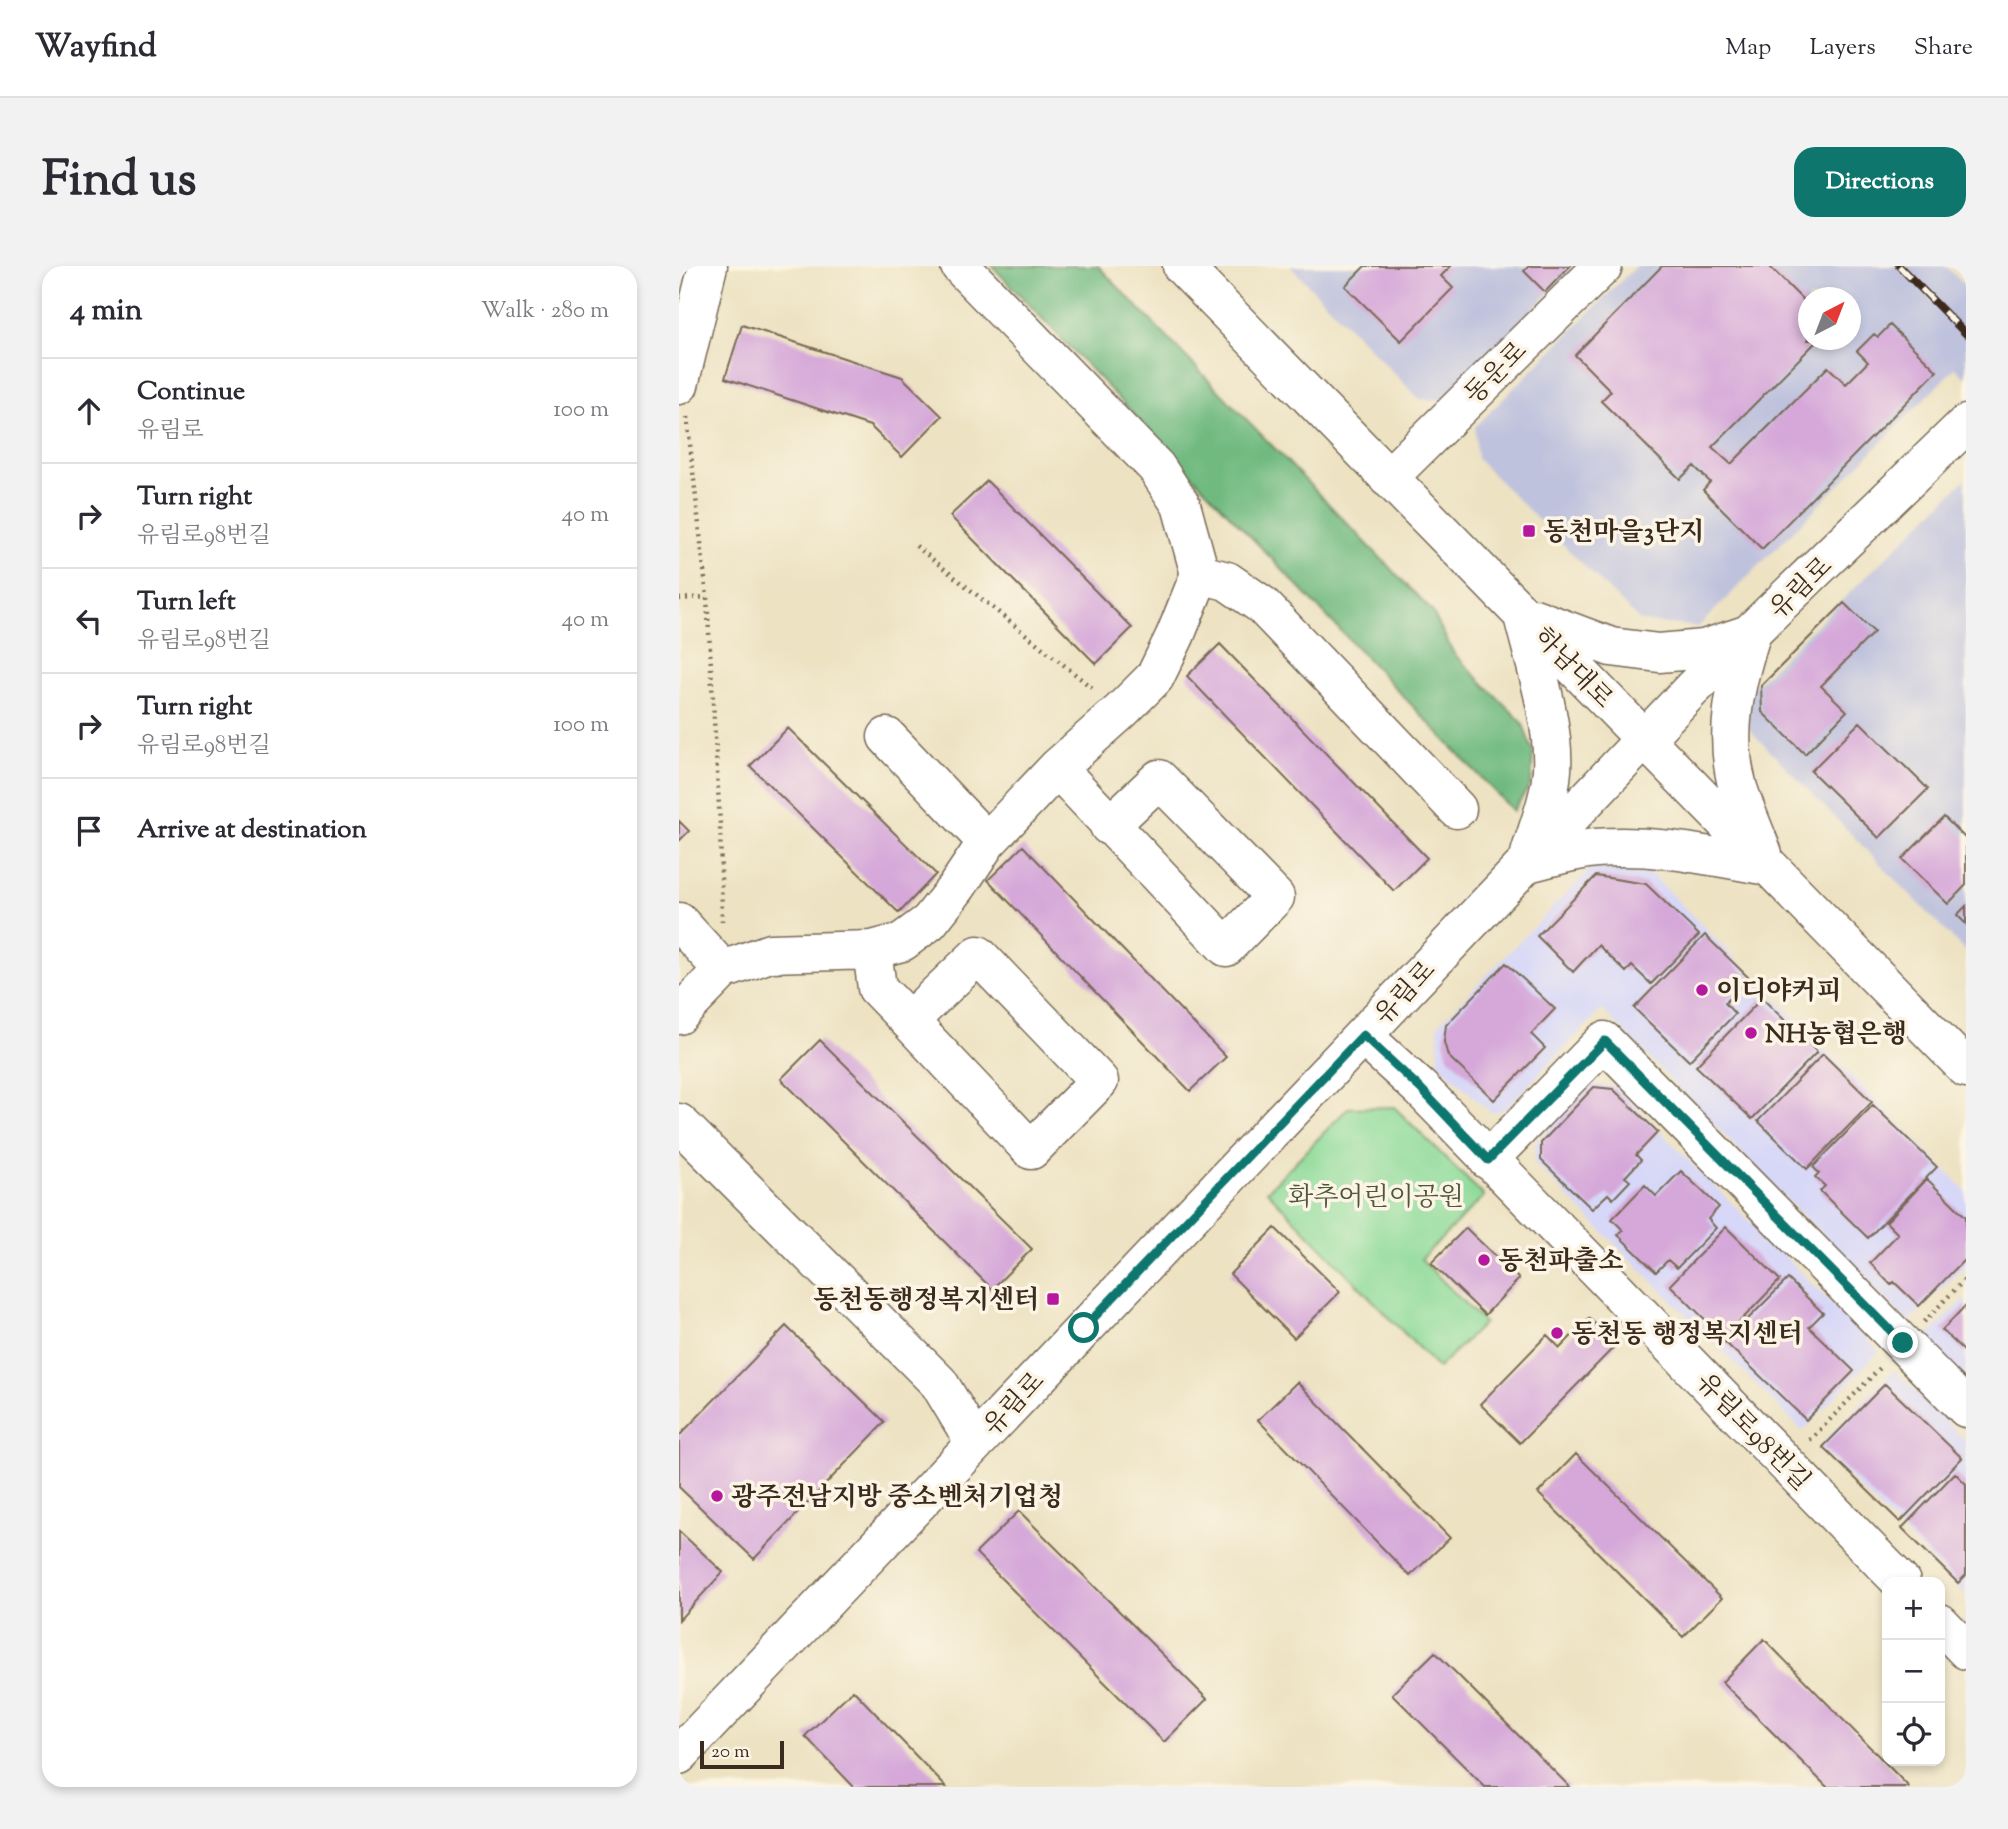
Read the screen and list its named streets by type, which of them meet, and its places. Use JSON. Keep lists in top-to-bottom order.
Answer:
{
  "streets": {
    "street": [
      "동운로",
      "유림로",
      "하남대로",
      "유림로98번길"
    ]
  },
  "crossings": [
    ["동운로", "하남대로"],
    ["유림로", "하남대로"],
    ["유림로", "유림로98번길"]
  ],
  "parks": ["화추어린이공원"],
  "places": {
    "transit": ["동천마을3단지", "동천동행정복지센터"],
    "other": [
      "이디야커피",
      "NH농협은행",
      "동천파출소",
      "동천동 행정복지센터",
      "광주전남지방 중소벤처기업청"
    ]
  },
  "scale_bar": "20 m",
  "north": "top right",
  "page": {
    "header": "Wayfind",
    "nav": ["Map", "Layers", "Share"],
    "title": "Find us",
    "buttons": "Directions",
    "heading": ["4 min", "Walk · 280 m"],
    "list": [
      ["Continue", "유림로", "100 m"],
      ["Turn right", "유림로98번길", "40 m"],
      ["Turn left", "유림로98번길", "40 m"],
      ["Turn right", "유림로98번길", "100 m"],
      "Arrive at destination"
    ],
    "map_buttons": ["+", "−"],
    "scale": "20 m"
  }
}
